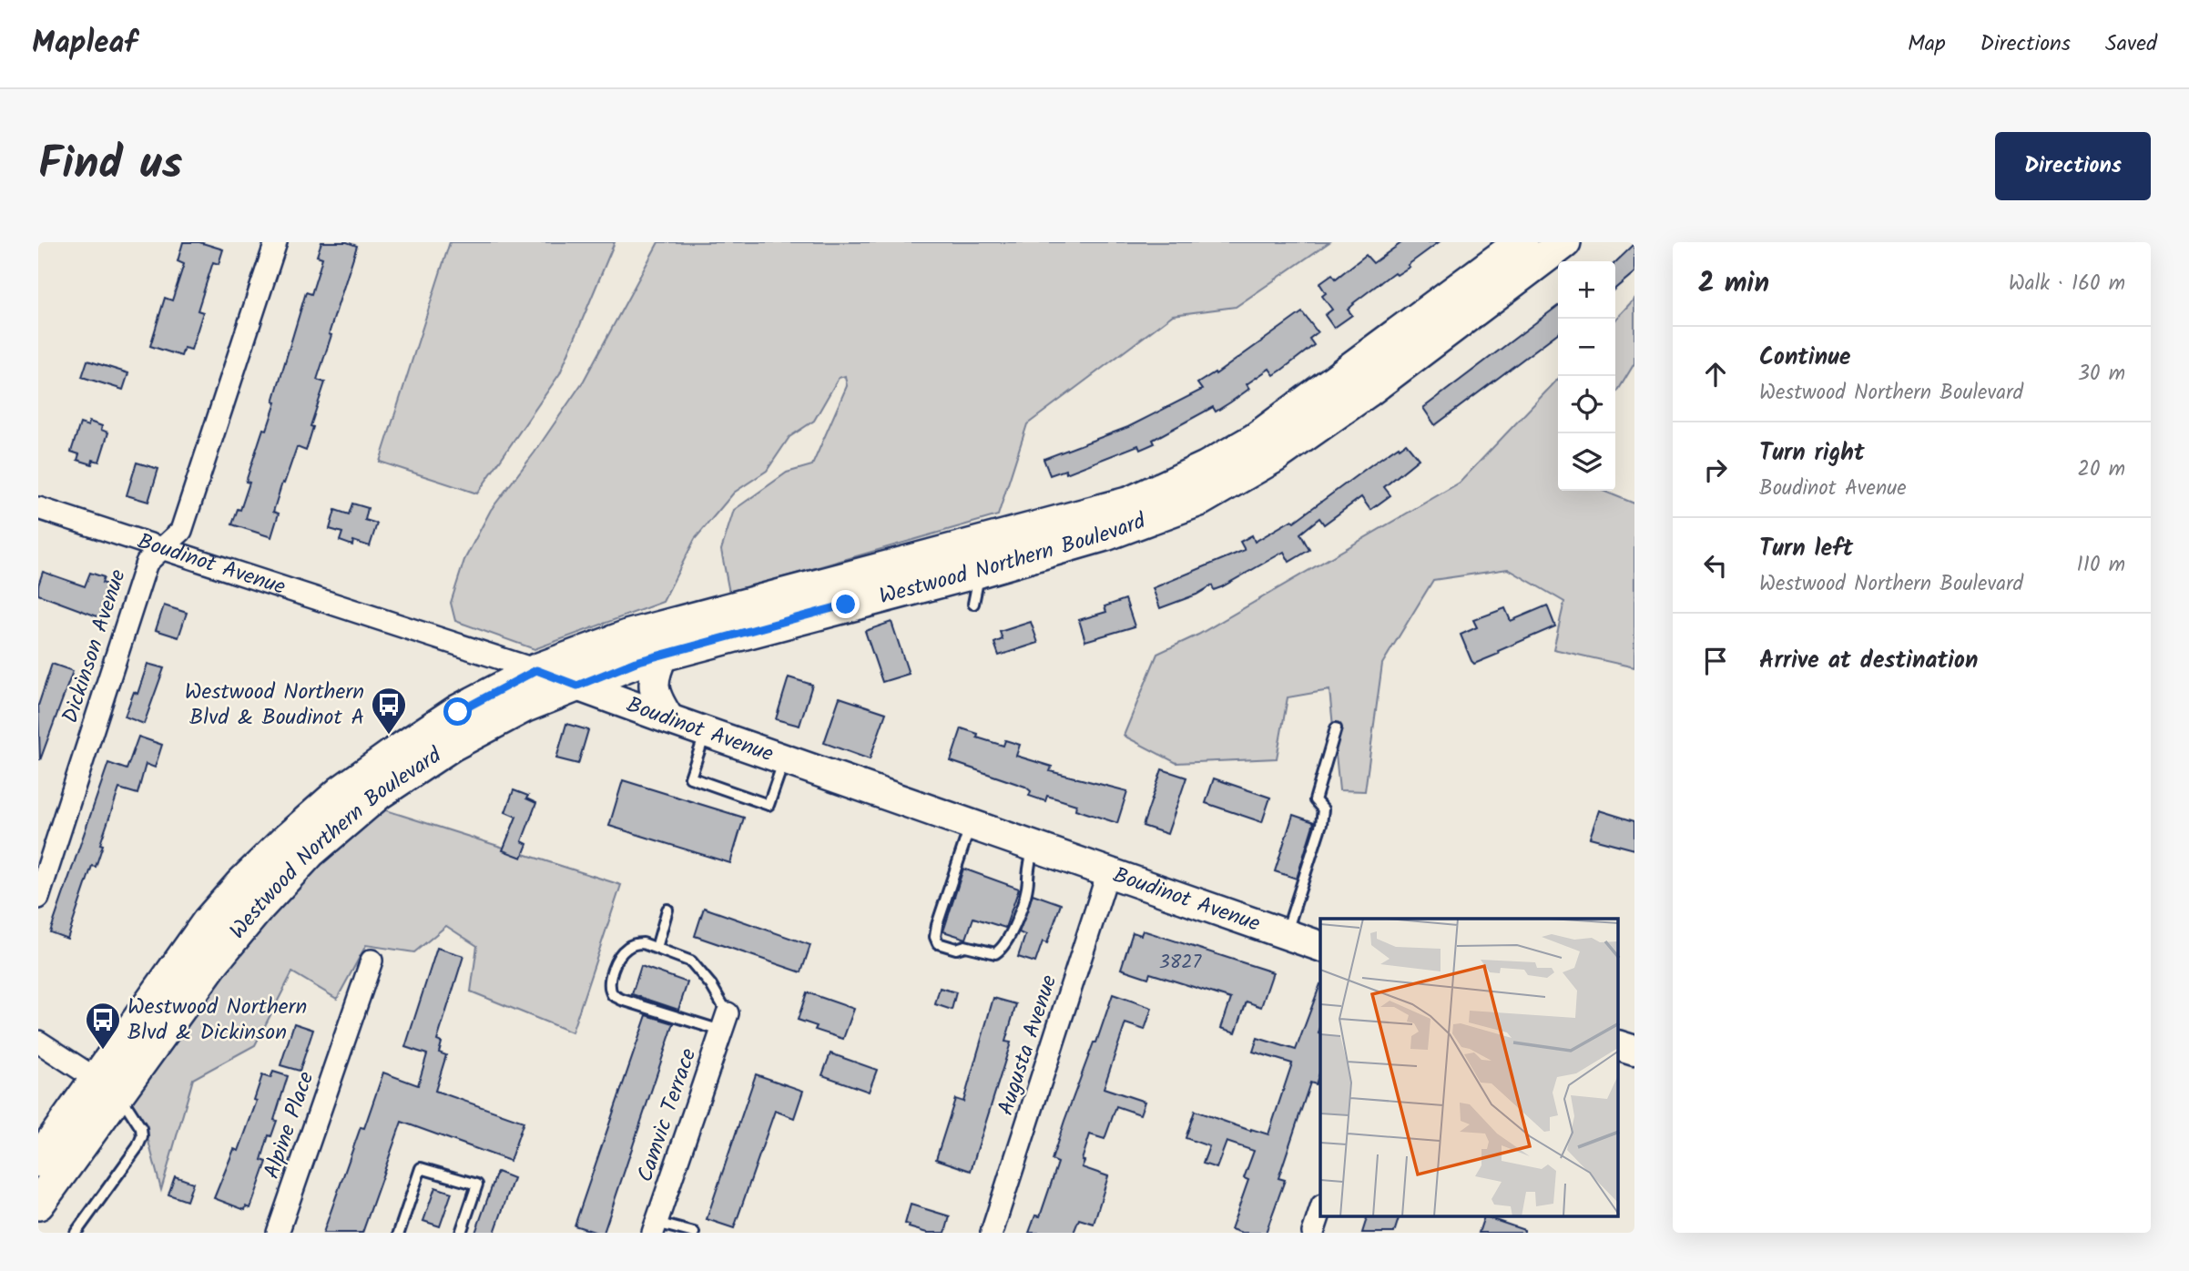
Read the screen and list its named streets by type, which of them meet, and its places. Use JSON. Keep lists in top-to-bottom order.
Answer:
{
  "streets": {
    "main road": ["Westwood Northern Boulevard"],
    "street": [
      "Boudinot Avenue",
      "Dickinson Avenue",
      "Augusta Avenue",
      "Camvic Terrace",
      "Alpine Place"
    ]
  },
  "crossings": [
    ["Westwood Northern Boulevard", "Boudinot Avenue"],
    ["Boudinot Avenue", "Dickinson Avenue"],
    ["Boudinot Avenue", "Augusta Avenue"]
  ],
  "places": {
    "bus stop": ["Westwood Northern Blvd & Boudinot A", "Westwood Northern Blvd & Dickinson"]
  },
  "house_numbers": ["3827"],
  "page": {
    "header": "Mapleaf",
    "nav": ["Map", "Directions", "Saved"],
    "title": "Find us",
    "buttons": "Directions",
    "heading": ["2 min", "Walk · 160 m"],
    "map_buttons": ["+", "−"],
    "list": [
      ["Continue", "Westwood Northern Boulevard", "30 m"],
      ["Turn right", "Boudinot Avenue", "20 m"],
      ["Turn left", "Westwood Northern Boulevard", "110 m"],
      "Arrive at destination"
    ]
  }
}
